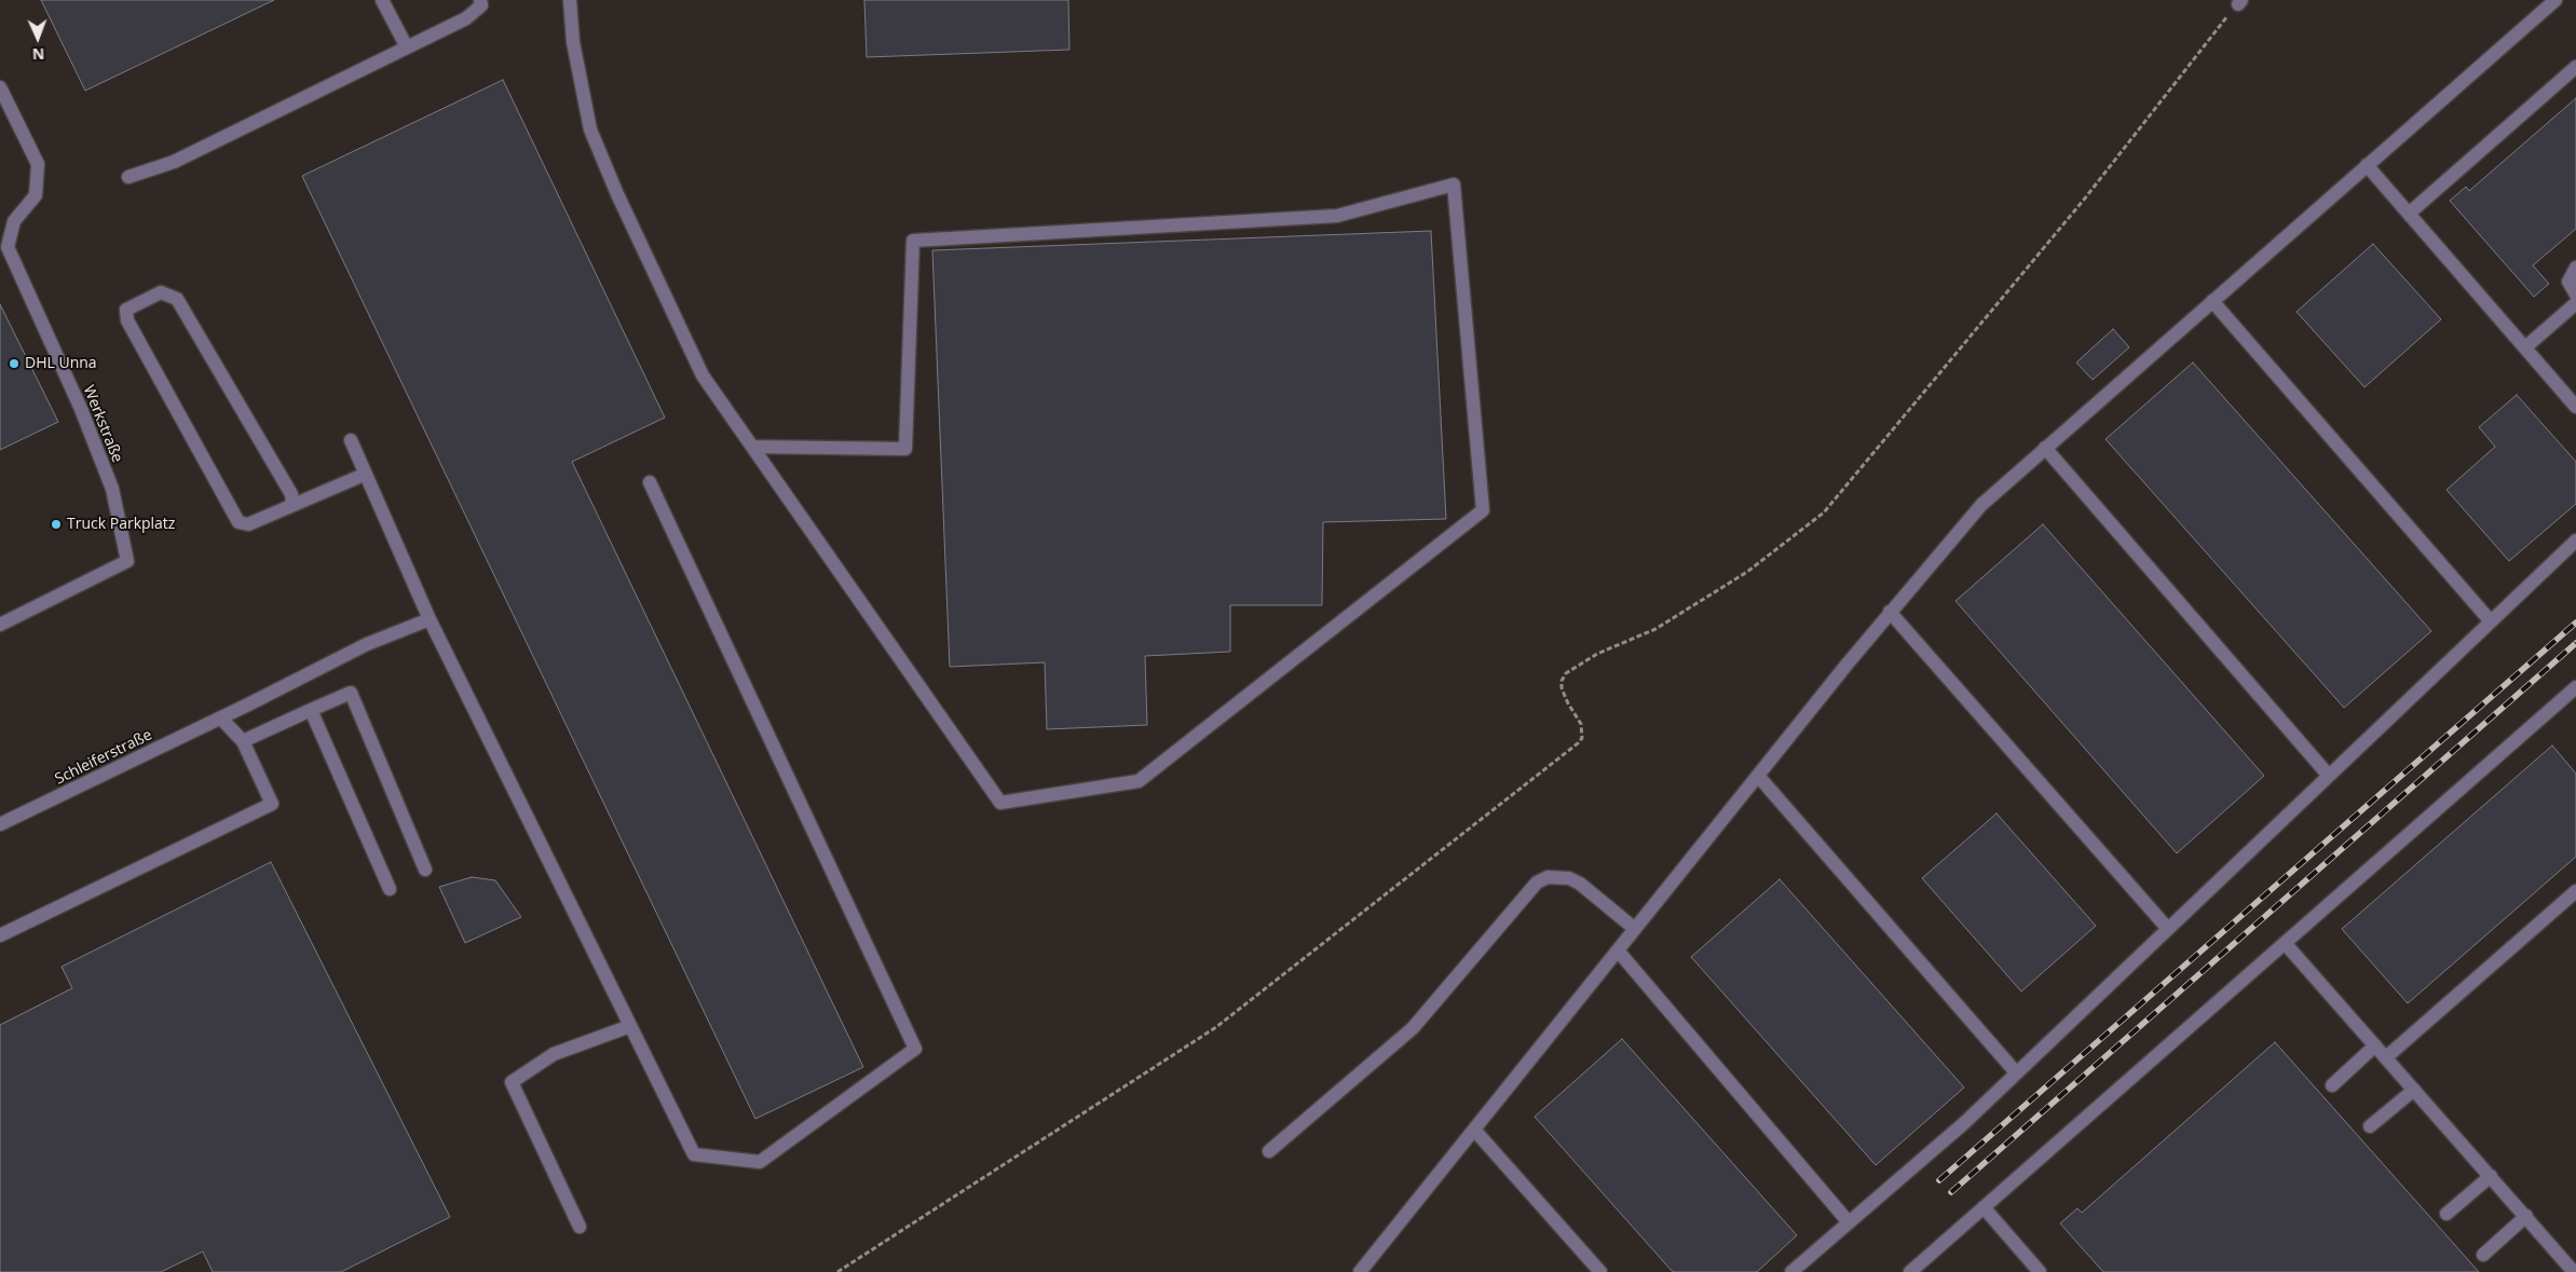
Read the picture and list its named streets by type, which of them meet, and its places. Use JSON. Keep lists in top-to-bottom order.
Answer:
{
  "streets": {
    "street": ["Werkstraße", "Schleiferstraße"]
  },
  "places": ["DHL Unna", "Truck Parkplatz"],
  "north": "bottom"
}
